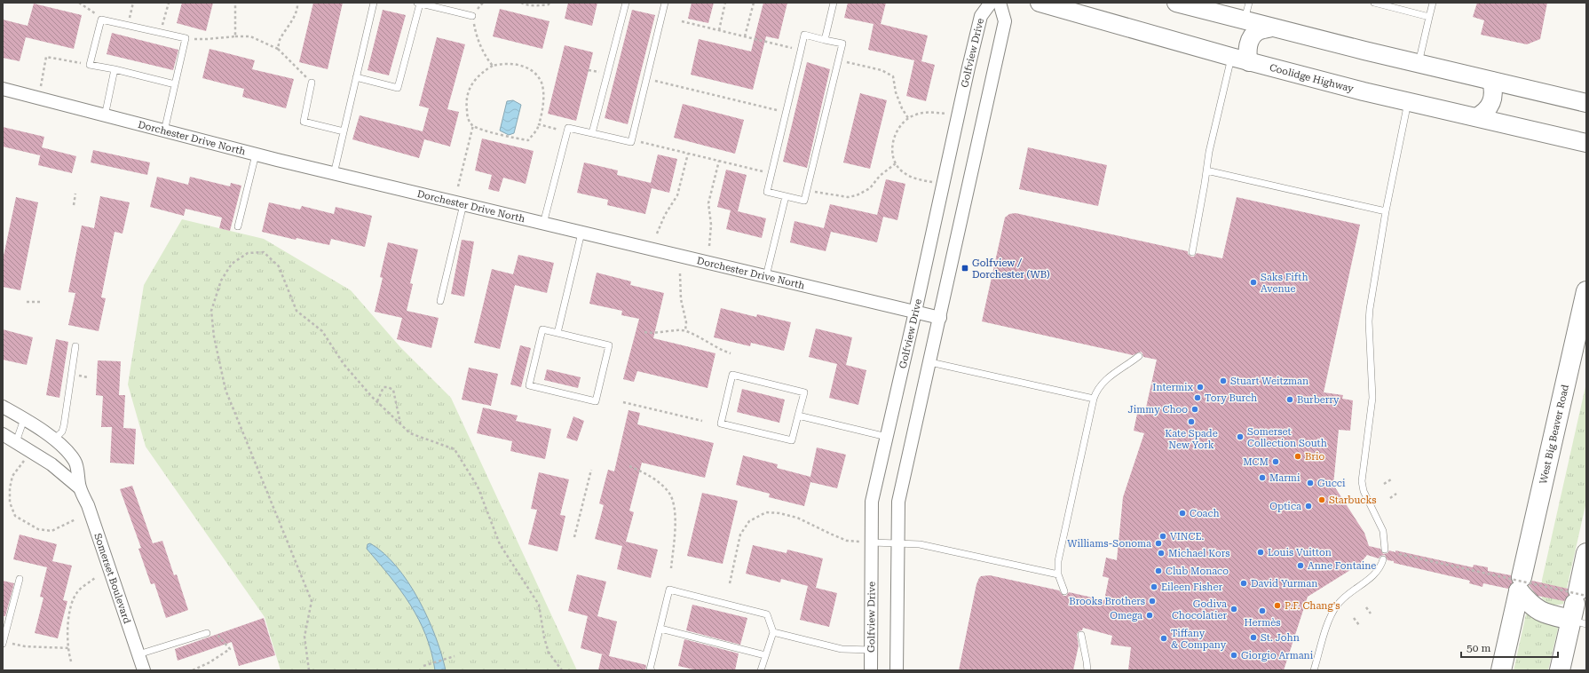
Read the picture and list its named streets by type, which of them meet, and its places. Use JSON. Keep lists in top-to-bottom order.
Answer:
{
  "streets": {
    "main road": ["Coolidge Highway", "West Big Beaver Road"],
    "street": ["Golfview Drive", "Dorchester Drive North", "Somerset Boulevard"]
  },
  "crossings": [
    ["Golfview Drive", "Dorchester Drive North"]
  ],
  "places": {
    "transit": ["Golfview / Dorchester (WB)"],
    "other": [
      "Saks Fifth Avenue",
      "Stuart Weitzman",
      "Intermix",
      "Tory Burch",
      "Burberry",
      "Jimmy Choo",
      "Kate Spade New York",
      "Somerset Collection South",
      "Brio",
      "MCM",
      "Marmi",
      "Gucci",
      "Starbucks",
      "Optica",
      "Coach",
      "VINCE.",
      "Williams-Sonoma",
      "Louis Vuitton",
      "Michael Kors",
      "Anne Fontaine",
      "Club Monaco",
      "David Yurman",
      "Eileen Fisher",
      "Brooks Brothers",
      "P.F. Chang's",
      "Godiva Chocolatier",
      "Hermès",
      "Omega",
      "St. John",
      "Tiffany & Company",
      "Giorgio Armani"
    ]
  },
  "scale_bar": "50 m"
}
